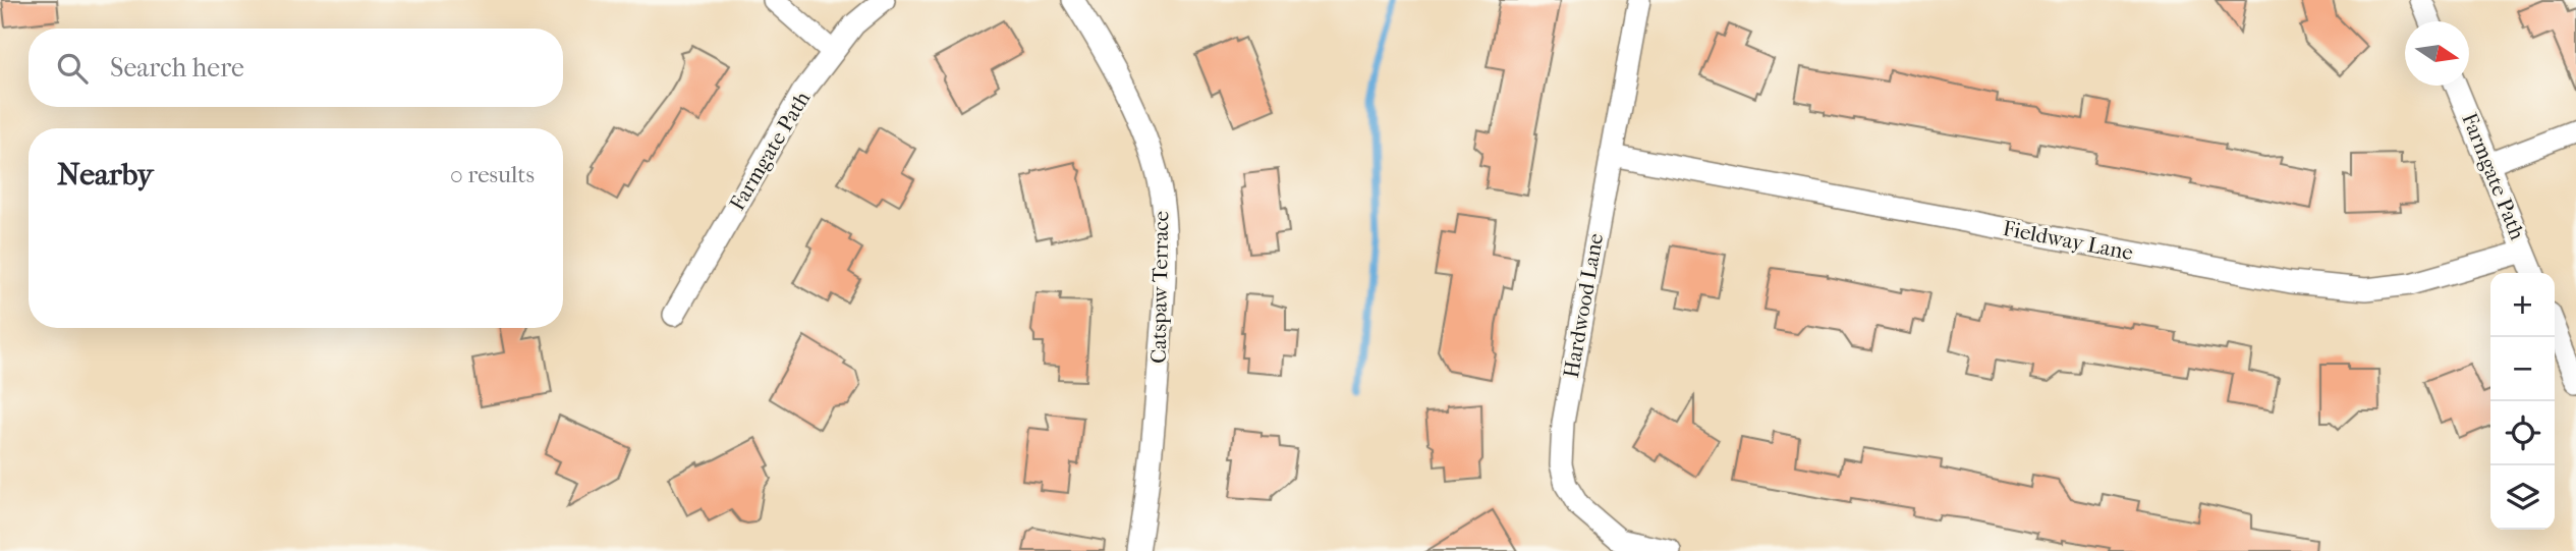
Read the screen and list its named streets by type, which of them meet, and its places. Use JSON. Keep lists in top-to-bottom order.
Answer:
{
  "streets": {
    "street": [
      "Farmgate Path",
      "Fieldway Lane",
      "Catspaw Terrace",
      "Hardwood Lane"
    ]
  },
  "crossings": [
    ["Farmgate Path", "Fieldway Lane"],
    ["Fieldway Lane", "Hardwood Lane"]
  ],
  "north": "right",
  "page": {
    "search": "Search here",
    "heading": ["Nearby", "0 results"],
    "map_buttons": ["+", "−"]
  }
}
